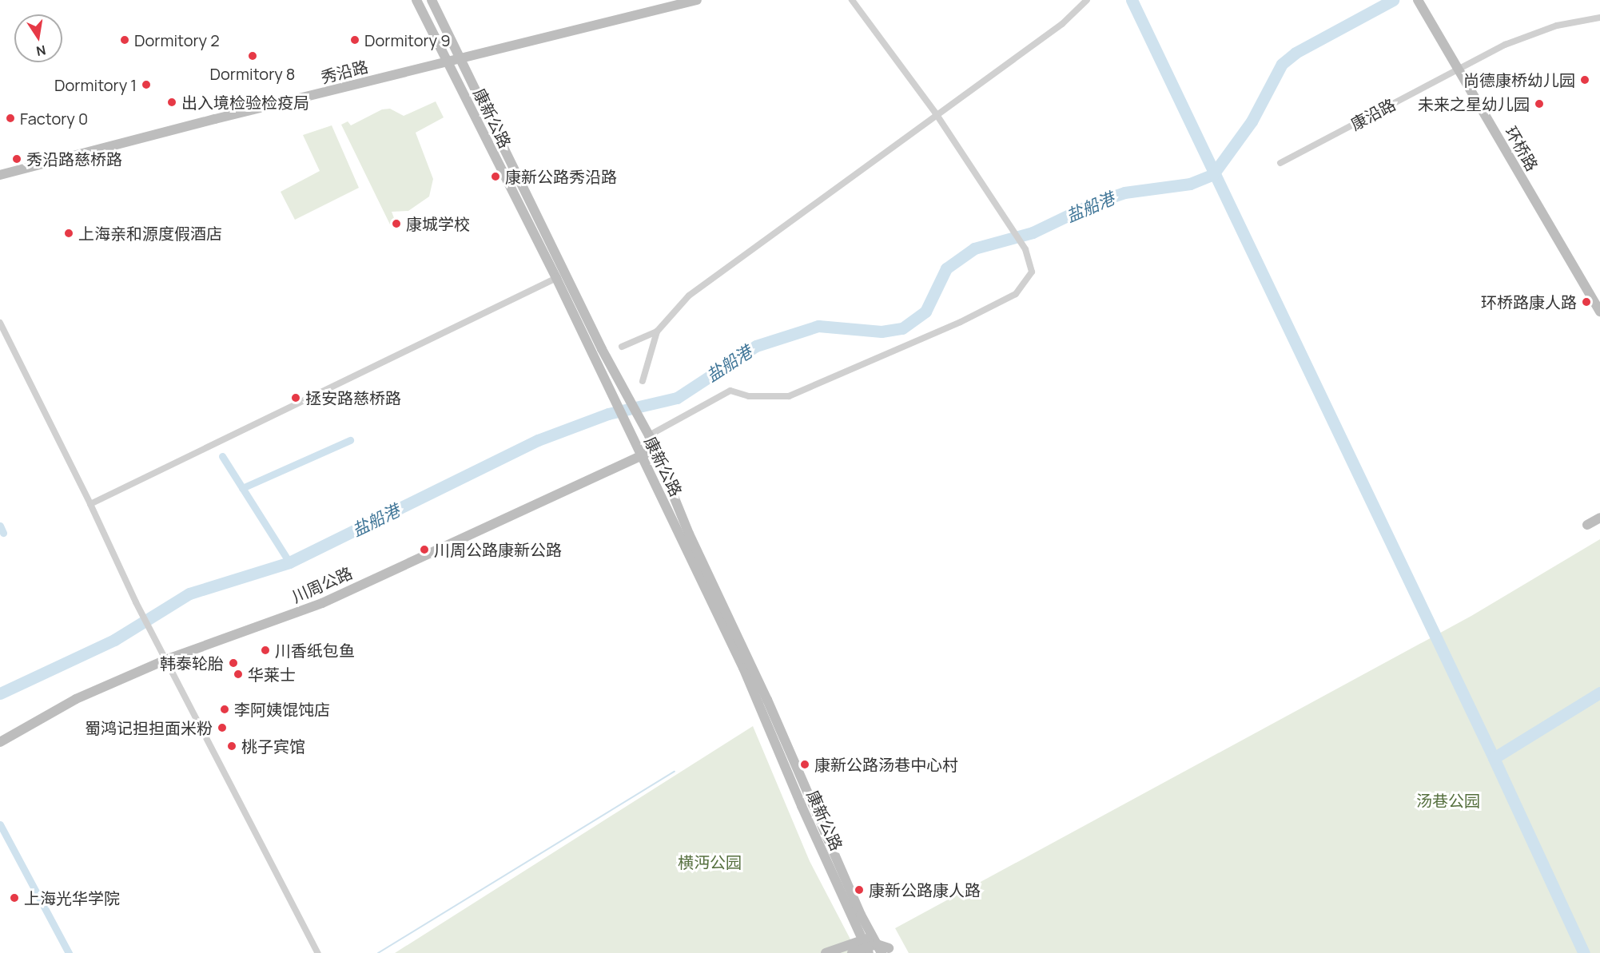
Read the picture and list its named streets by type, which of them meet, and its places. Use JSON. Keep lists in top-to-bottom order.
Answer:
{
  "streets": {
    "main road": [
      "秀沿路",
      "康新公路",
      "环桥路",
      "川周公路"
    ],
    "street": ["康沿路"]
  },
  "crossings": [
    ["秀沿路", "康新公路"],
    ["康沿路", "环桥路"],
    ["康新公路", "川周公路"]
  ],
  "water": ["盐船港"],
  "parks": ["汤巷公园", "横沔公园"],
  "places": [
    "Dormitory 2",
    "Dormitory 9",
    "Dormitory 8",
    "尚德康桥幼儿园",
    "Dormitory 1",
    "出入境检验检疫局",
    "未来之星幼儿园",
    "Factory 0",
    "秀沿路慈桥路",
    "康新公路秀沿路",
    "康城学校",
    "上海亲和源度假酒店",
    "环桥路康人路",
    "拯安路慈桥路",
    "川周公路康新公路",
    "川香纸包鱼",
    "韩泰轮胎",
    "华莱士",
    "李阿姨馄饨店",
    "蜀鸿记担担面米粉",
    "桃子宾馆",
    "康新公路汤巷中心村",
    "康新公路康人路",
    "上海光华学院"
  ],
  "north": "bottom"
}
